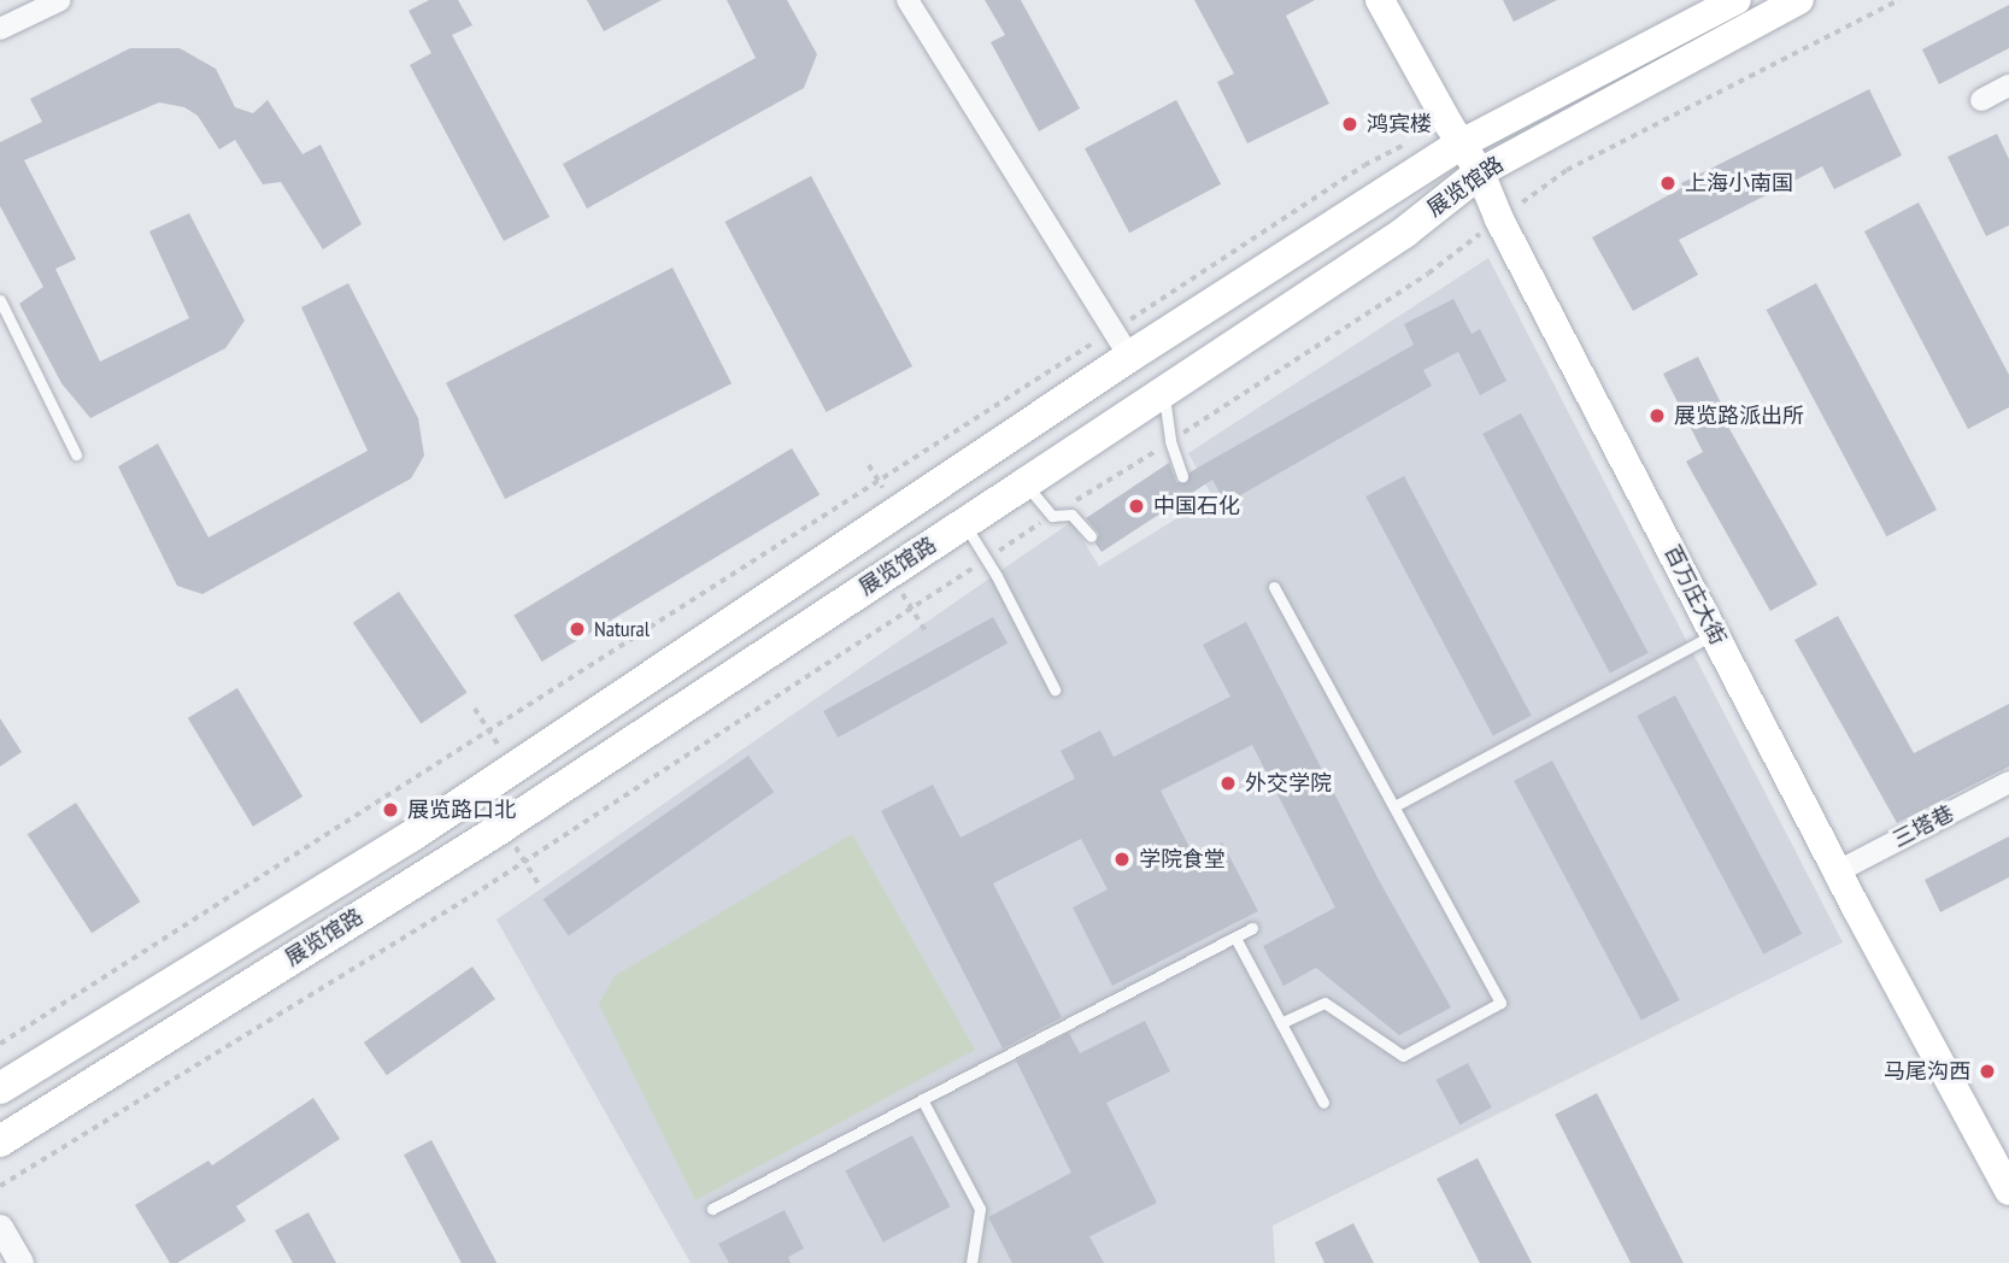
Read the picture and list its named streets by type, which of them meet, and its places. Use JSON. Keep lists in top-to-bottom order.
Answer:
{
  "streets": {
    "main road": ["展览馆路", "百万庄大街"],
    "street": ["三塔巷"]
  },
  "crossings": [
    ["展览馆路", "百万庄大街"],
    ["百万庄大街", "三塔巷"]
  ],
  "places": [
    "鸿宾楼",
    "上海小南国",
    "展览路派出所",
    "中国石化",
    "Natural",
    "外交学院",
    "展览路口北",
    "学院食堂",
    "马尾沟西"
  ]
}
